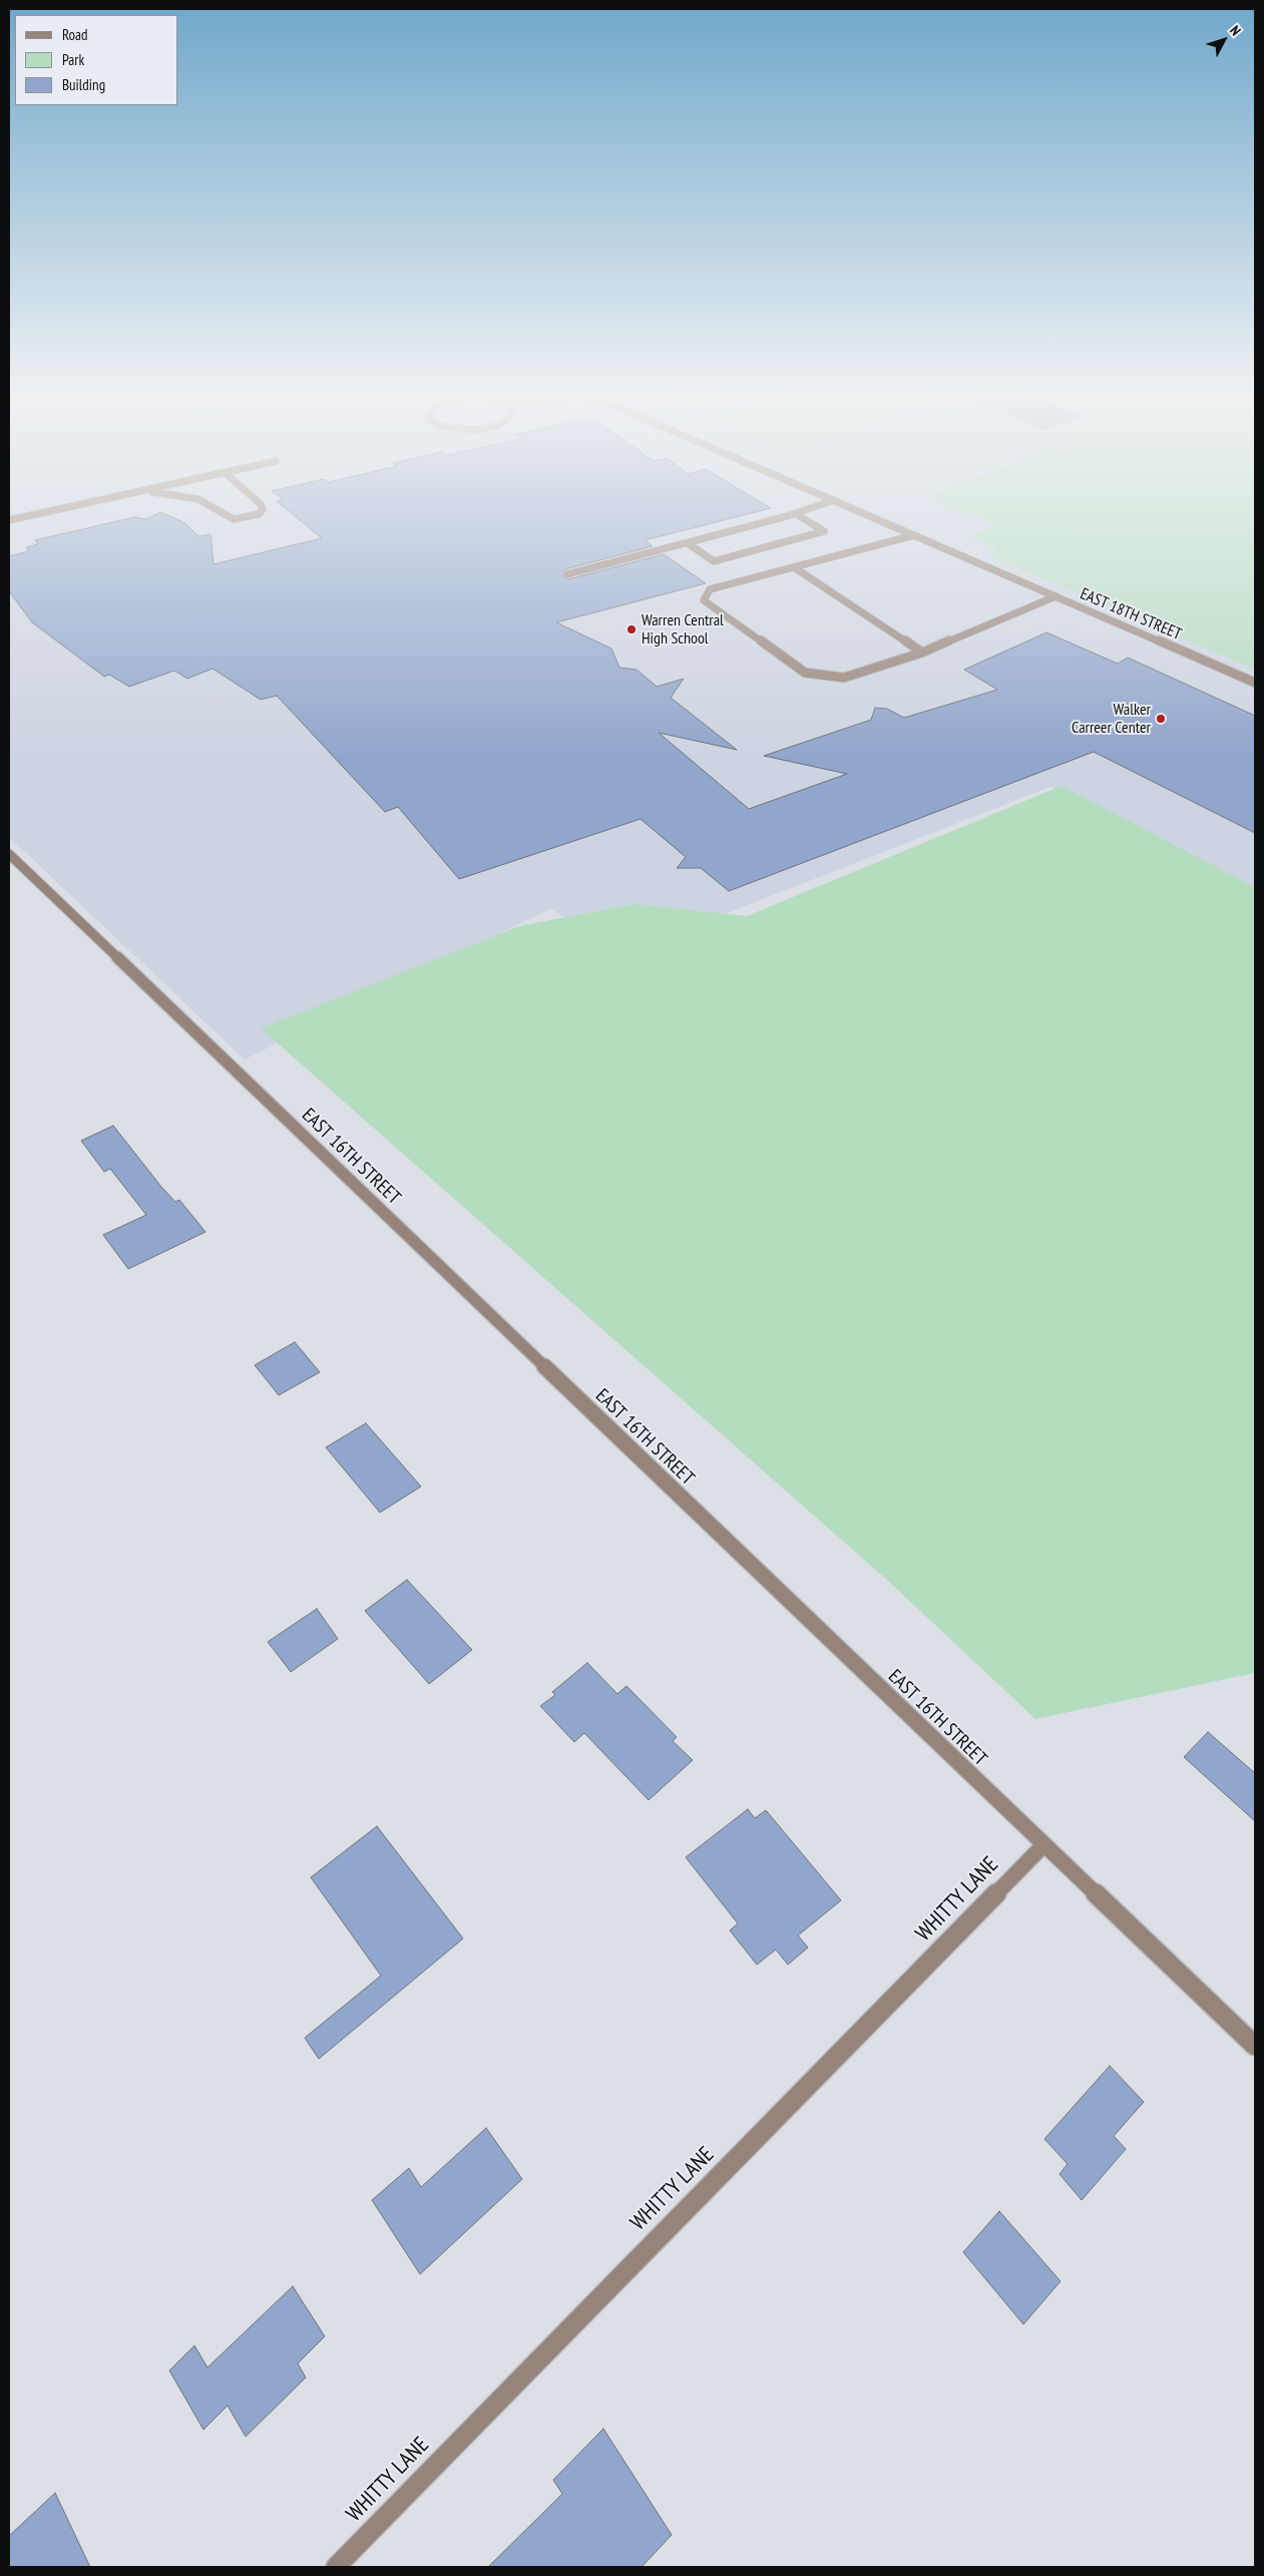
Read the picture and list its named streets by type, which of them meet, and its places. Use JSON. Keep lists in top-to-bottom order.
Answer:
{
  "streets": {
    "street": ["EAST 18TH STREET", "EAST 16TH STREET", "WHITTY LANE"]
  },
  "crossings": [
    ["EAST 16TH STREET", "WHITTY LANE"]
  ],
  "places": ["Warren Central High School", "Walker Carreer Center"],
  "legend": ["Road", "Park", "Building"],
  "north": "top right"
}
